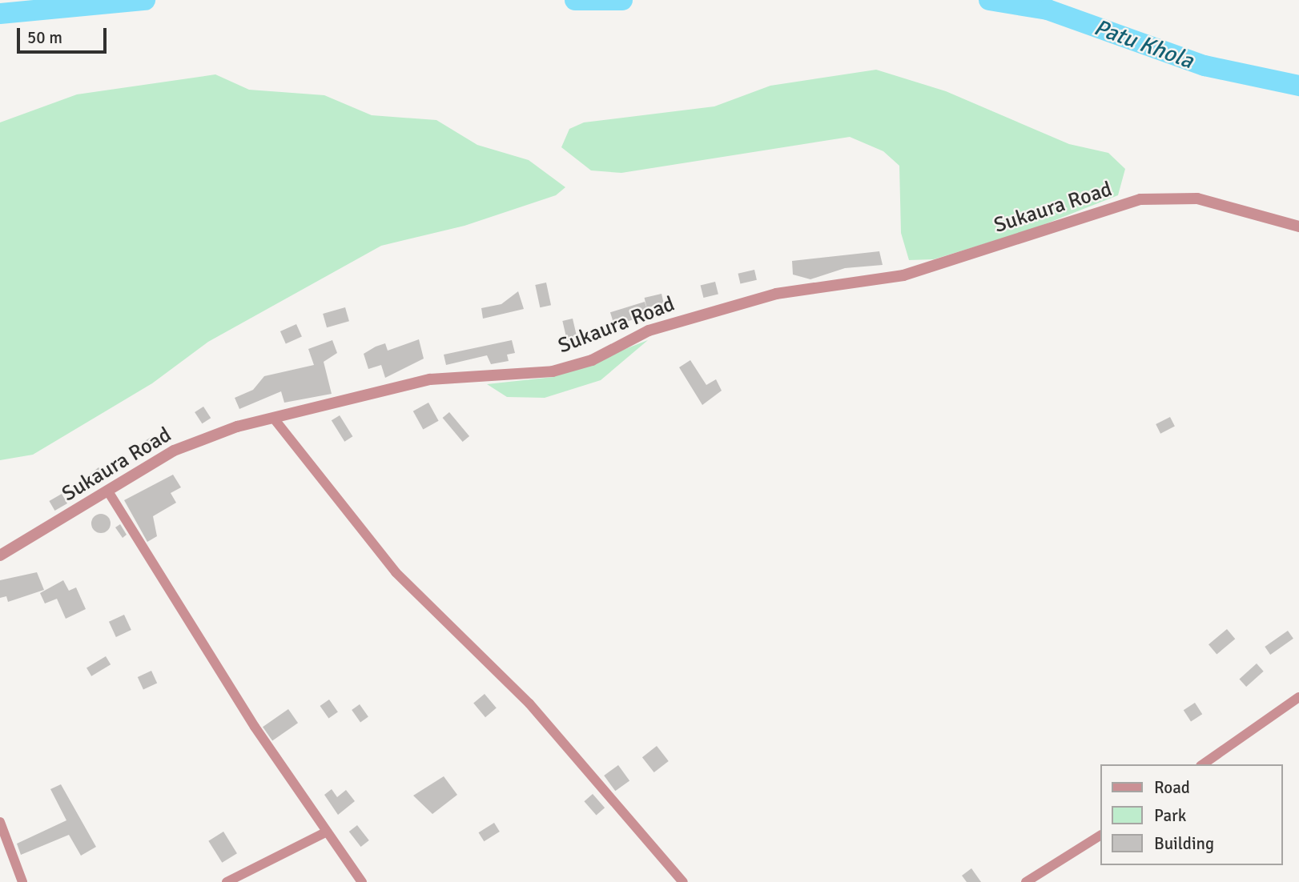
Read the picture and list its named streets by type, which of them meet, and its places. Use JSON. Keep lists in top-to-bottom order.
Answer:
{
  "streets": {
    "street": ["Sukaura Road"]
  },
  "water": ["Patu Khola"],
  "legend": ["Road", "Park", "Building"],
  "scale_bar": "50 m"
}
